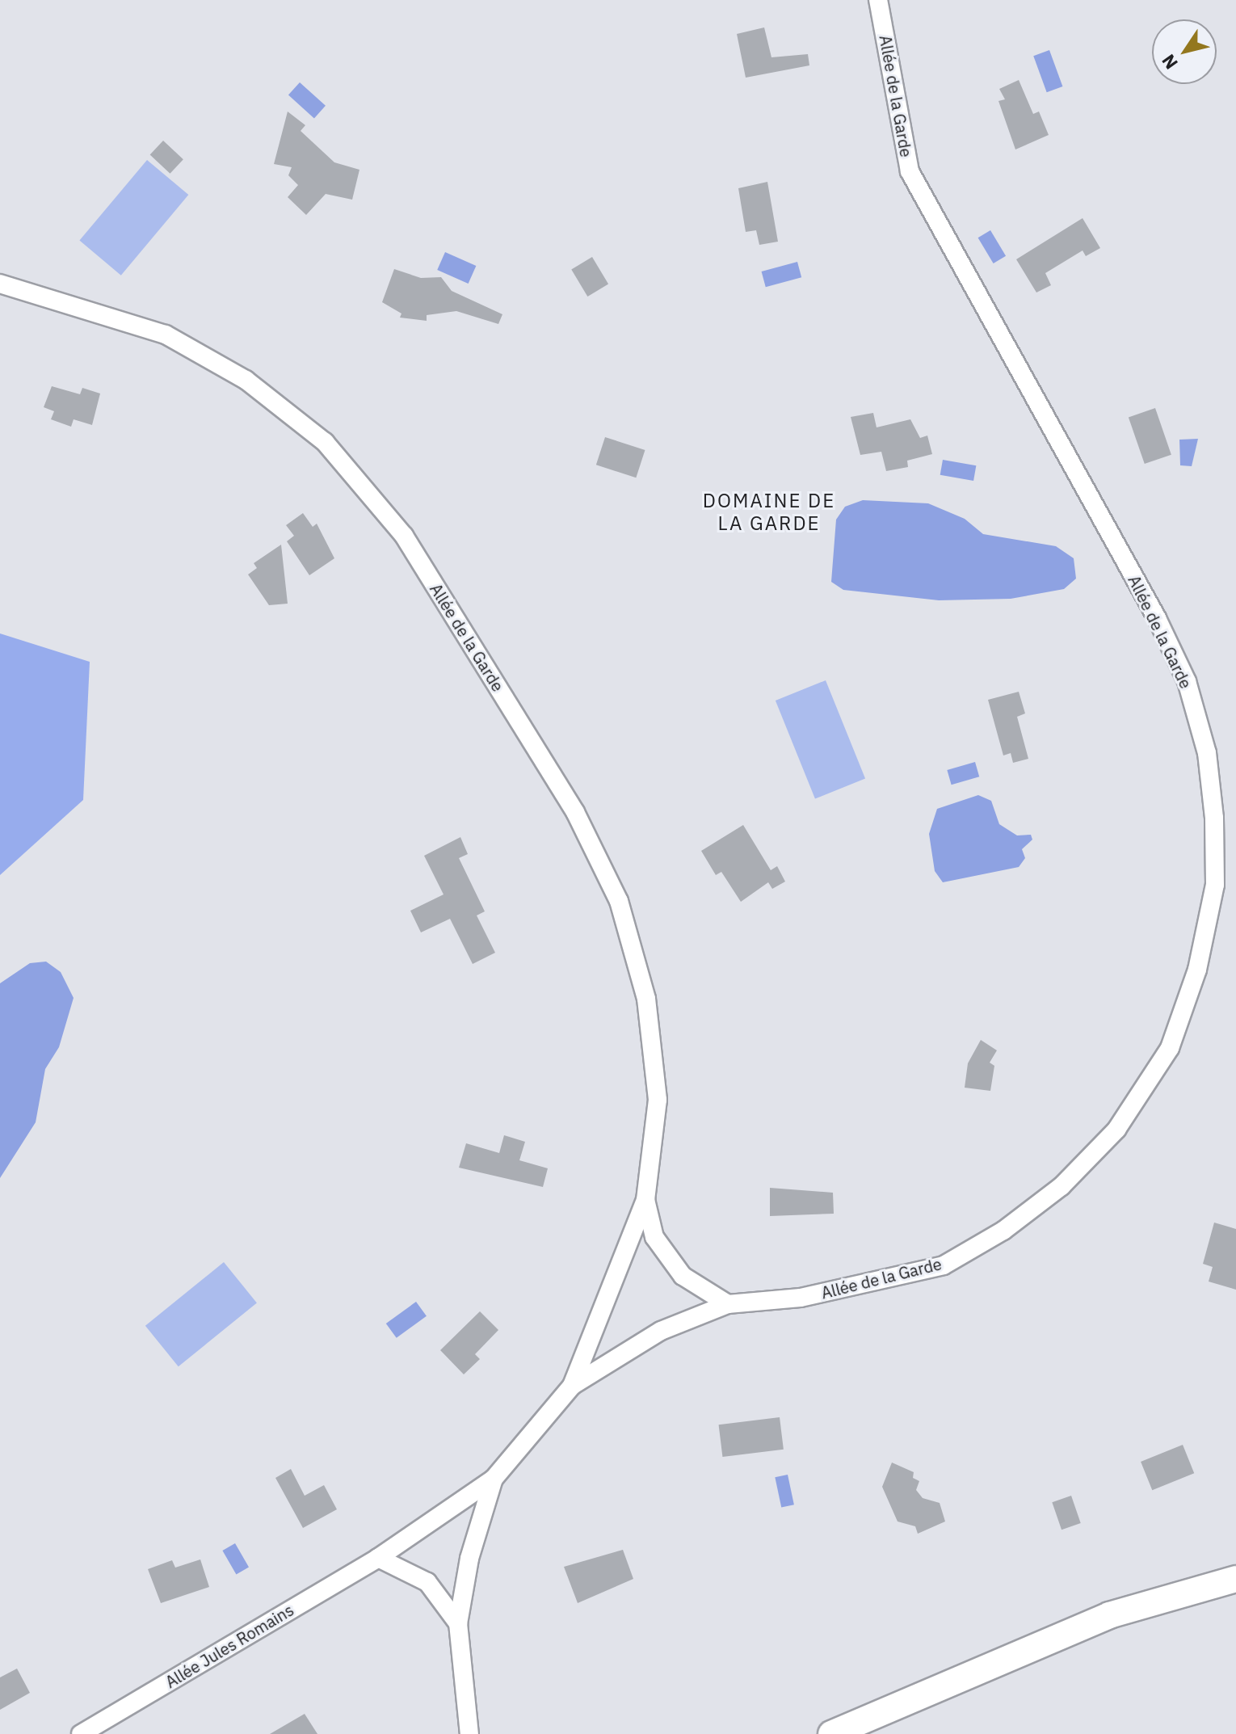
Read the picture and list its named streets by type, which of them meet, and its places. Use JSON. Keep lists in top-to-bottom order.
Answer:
{
  "streets": {
    "street": ["Allée de la Garde", "Allée Jules Romains"]
  },
  "crossings": [
    ["Allée de la Garde", "Allée Jules Romains"]
  ],
  "districts": ["DOMAINE DE LA GARDE"],
  "north": "bottom left"
}
